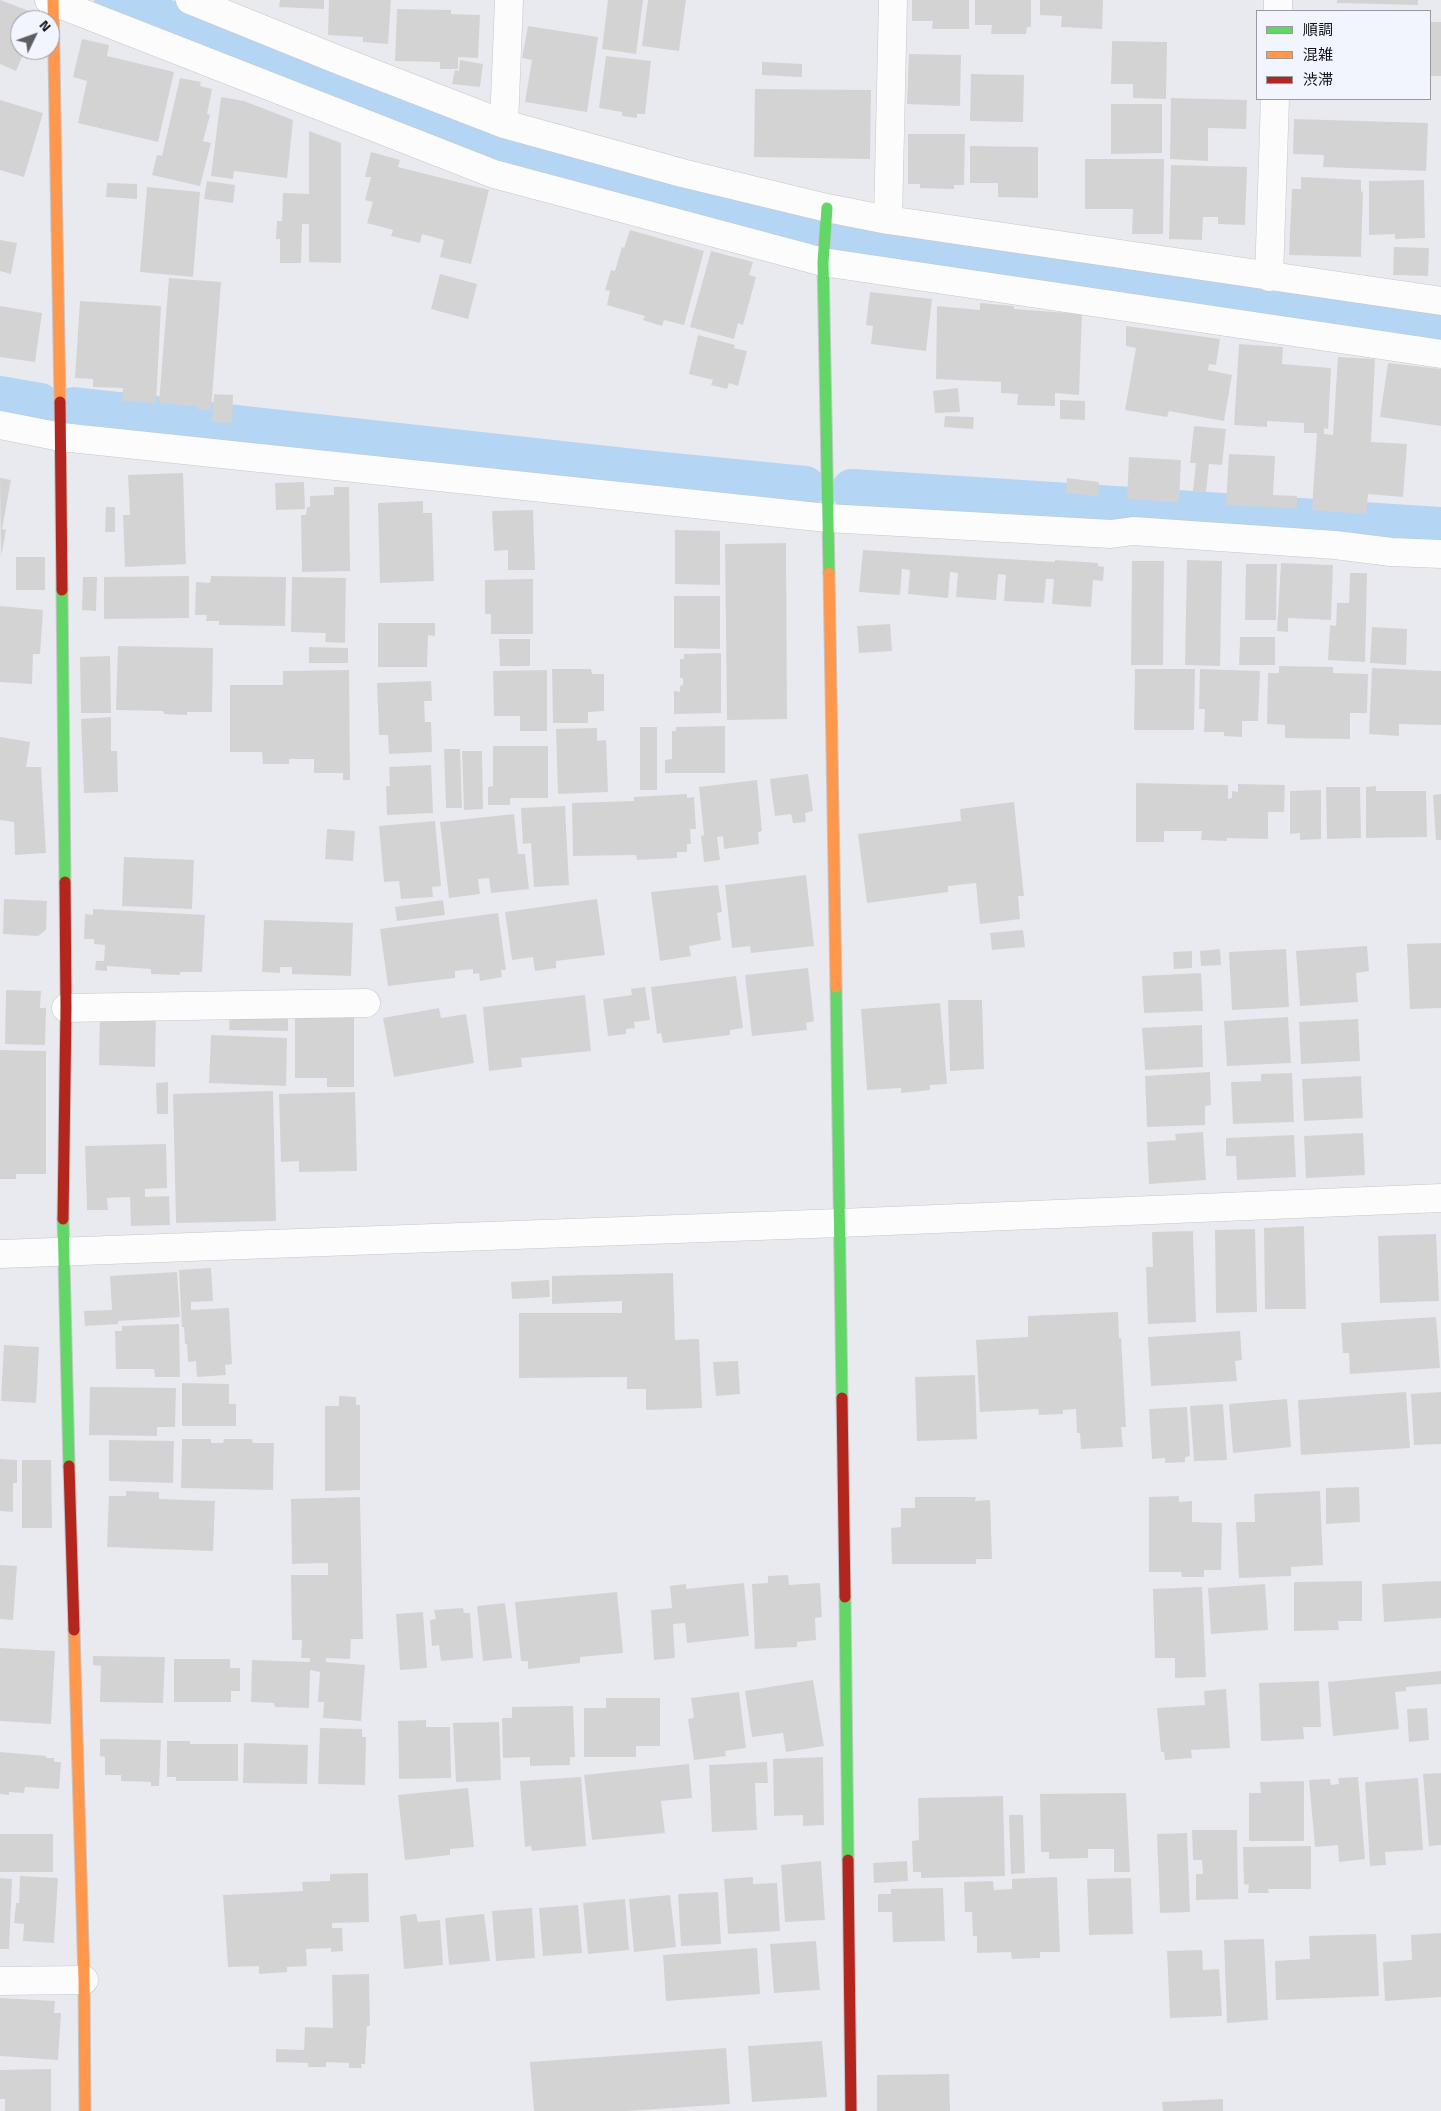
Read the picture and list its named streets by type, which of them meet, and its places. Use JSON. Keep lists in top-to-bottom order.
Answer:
{
  "legend": ["順調", "混雑", "渋滞"],
  "north": "top right"
}
